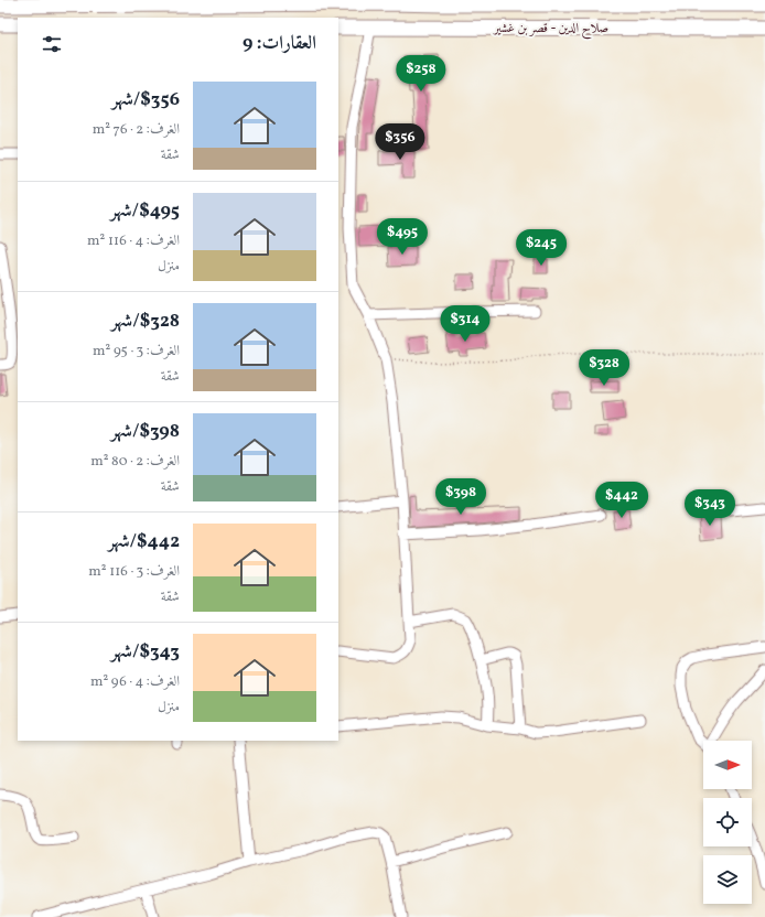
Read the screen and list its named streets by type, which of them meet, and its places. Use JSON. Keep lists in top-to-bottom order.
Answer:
{
  "streets": {
    "highway": ["صلاح الدين - قصر بن غشير"]
  },
  "north": "right",
  "page": {
    "heading": "العقارات: 9",
    "price": [
      "$258",
      "$356",
      "$495",
      "$245",
      "$314",
      "$328",
      "$398",
      "$442",
      "$343"
    ],
    "list": [
      {
        "name": "$356/شهر",
        "note": "الغرف: 2 · 76 m² · شقة"
      },
      {
        "name": "$495/شهر",
        "note": "الغرف: 4 · 116 m² · منزل"
      },
      {
        "name": "$328/شهر",
        "note": "الغرف: 3 · 95 m² · شقة"
      },
      {
        "name": "$398/شهر",
        "note": "الغرف: 2 · 80 m² · شقة"
      },
      {
        "name": "$442/شهر",
        "note": "الغرف: 3 · 116 m² · شقة"
      },
      {
        "name": "$343/شهر",
        "note": "الغرف: 4 · 96 m² · منزل"
      }
    ]
  }
}
